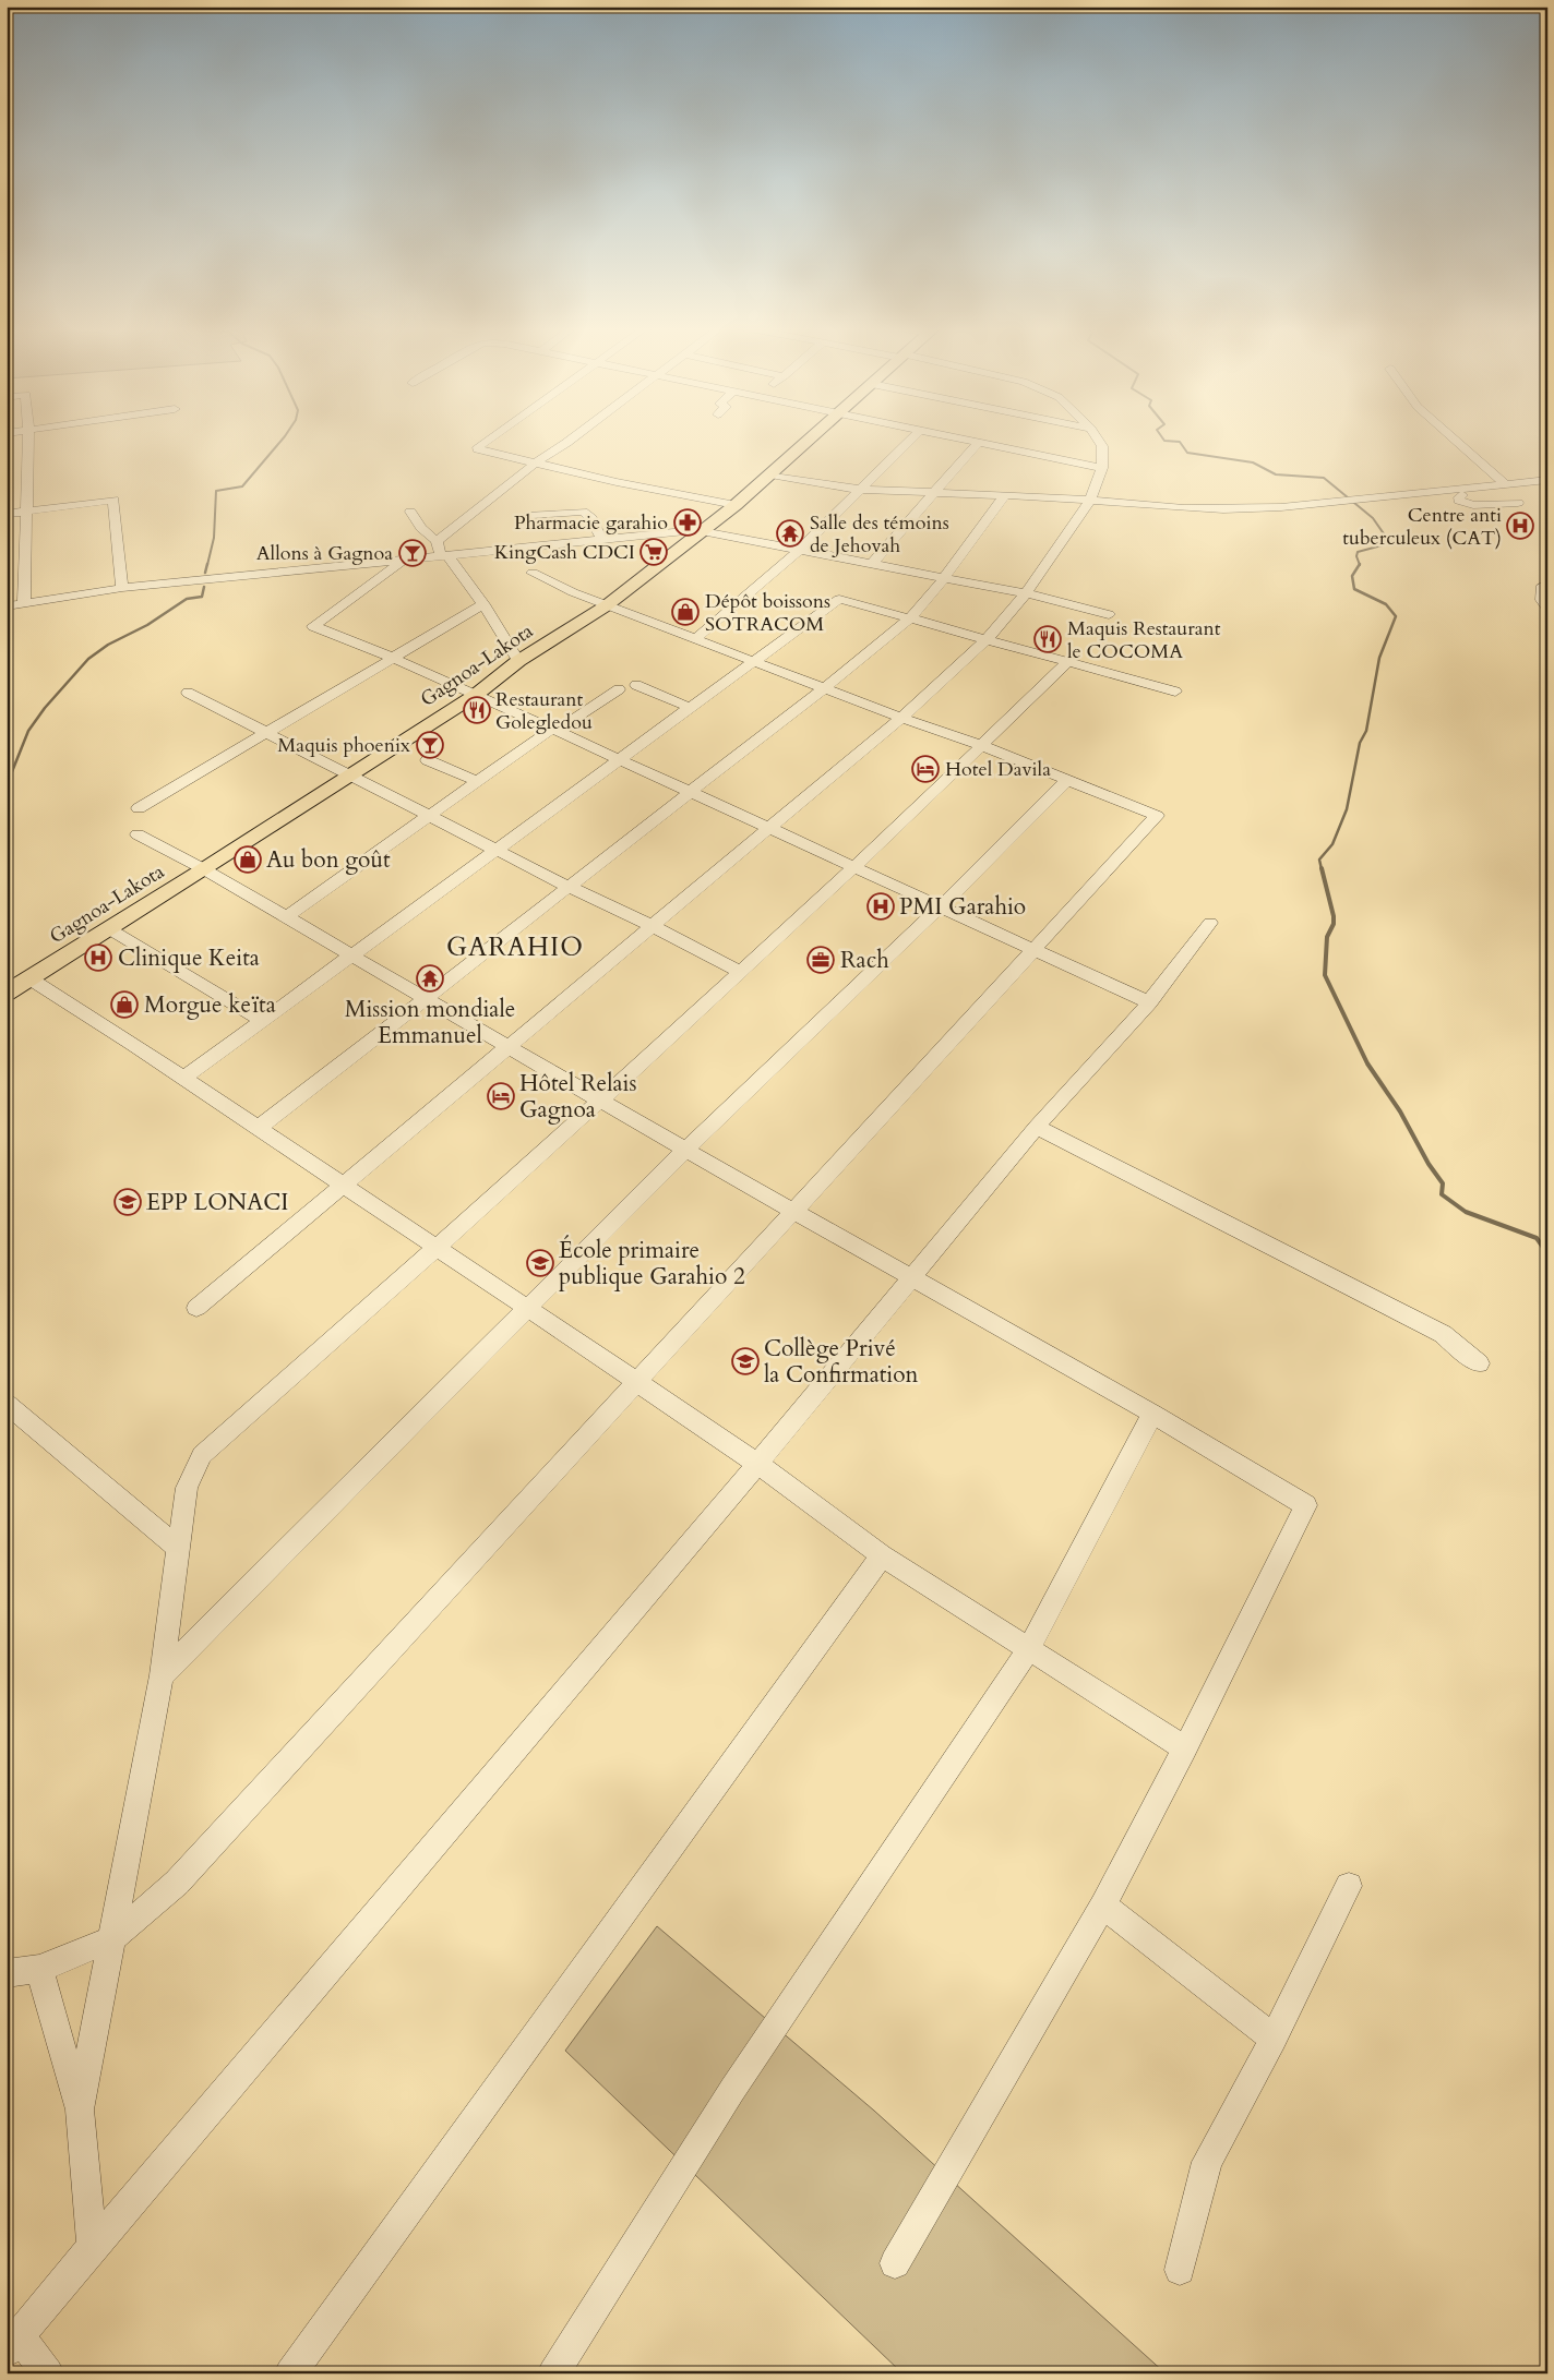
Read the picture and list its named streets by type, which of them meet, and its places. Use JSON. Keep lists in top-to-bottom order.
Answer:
{
  "streets": {
    "main road": ["Gagnoa-Lakota"]
  },
  "districts": ["GARAHIO"],
  "places": {
    "pharmacy": ["Pharmacie garahio"],
    "hospital": ["Centre anti tuberculeux (CAT)", "PMI Garahio", "Clinique Keita"],
    "temple": ["Salle des témoins de Jehovah", "Mission mondiale Emmanuel"],
    "supermarket": ["KingCash CDCI"],
    "bar": ["Allons à Gagnoa", "Maquis phoenix"],
    "shop": ["Dépôt boissons SOTRACOM", "Au bon goût", "Morgue keïta"],
    "restaurant": ["Maquis Restaurant le COCOMA", "Restaurant Golegledou"],
    "hotel": ["Hotel Davila", "Hôtel Relais Gagnoa"],
    "office": ["Rach"],
    "school or university": ["EPP LONACI", "École primaire publique Garahio 2", "Collège Privé la Confirmation"]
  }
}
